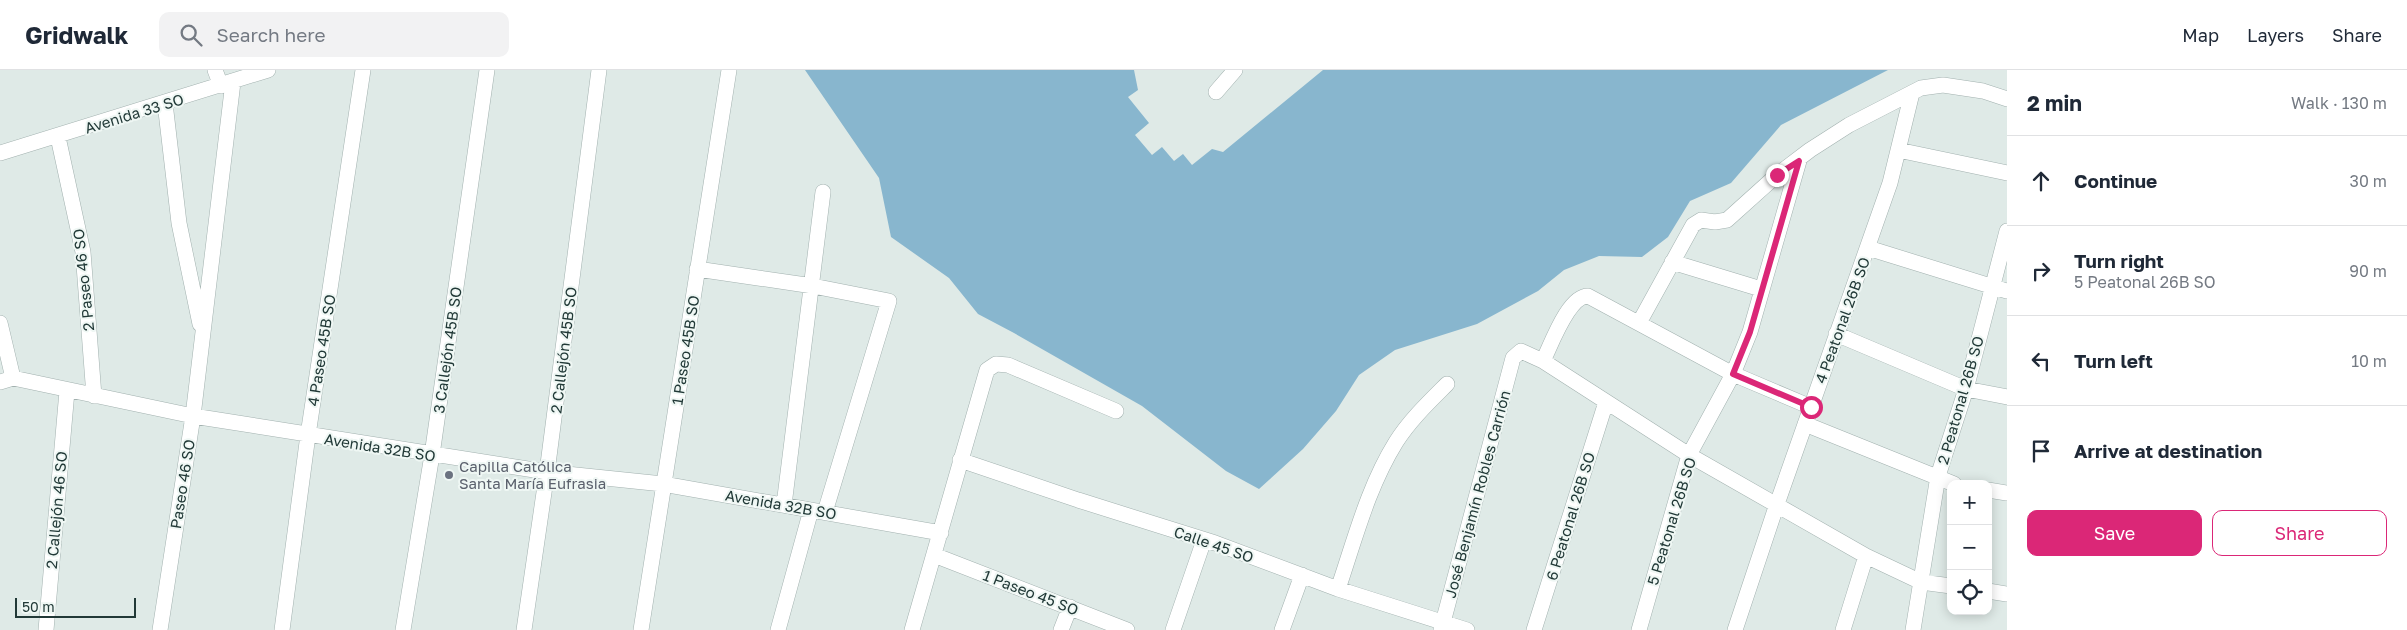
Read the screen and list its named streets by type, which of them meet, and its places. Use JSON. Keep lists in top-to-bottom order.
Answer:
{
  "streets": {
    "street": [
      "Avenida 33 SO",
      "2 Paseo 46 SO",
      "4 Peatonal 26B SO",
      "4 Paseo 45B SO",
      "3 Callejón 45B SO",
      "2 Callejón 45B SO",
      "1 Paseo 45B SO",
      "2 Peatonal 26B SO",
      "Avenida 32B SO",
      "Paseo 46 SO",
      "José Benjamín Robles Carrión",
      "2 Callejón 46 SO",
      "6 Peatonal 26B SO",
      "5 Peatonal 26B SO",
      "Calle 45 SO",
      "1 Paseo 45 SO"
    ]
  },
  "crossings": [
    ["Avenida 33 SO", "2 Paseo 46 SO"],
    ["Avenida 33 SO", "Paseo 46 SO"],
    ["2 Paseo 46 SO", "Avenida 32B SO"],
    ["4 Paseo 45B SO", "Avenida 32B SO"],
    ["3 Callejón 45B SO", "Avenida 32B SO"],
    ["2 Callejón 45B SO", "Avenida 32B SO"],
    ["1 Paseo 45B SO", "Avenida 32B SO"],
    ["Avenida 32B SO", "Paseo 46 SO"],
    ["Avenida 32B SO", "2 Callejón 46 SO"],
    ["José Benjamín Robles Carrión", "Calle 45 SO"]
  ],
  "places": ["Capilla Católica Santa María Eufrasia"],
  "scale_bar": "50 m",
  "page": {
    "header": "Gridwalk",
    "search": "Search here",
    "nav": ["Map", "Layers", "Share"],
    "heading": ["2 min", "Walk · 130 m"],
    "list": [
      ["Continue", "30 m"],
      ["Turn right", "5 Peatonal 26B SO", "90 m"],
      ["Turn left", "10 m"],
      "Arrive at destination"
    ],
    "map_buttons": ["+", "−"],
    "buttons": ["Save", "Share"],
    "scale": "50 m"
  }
}
